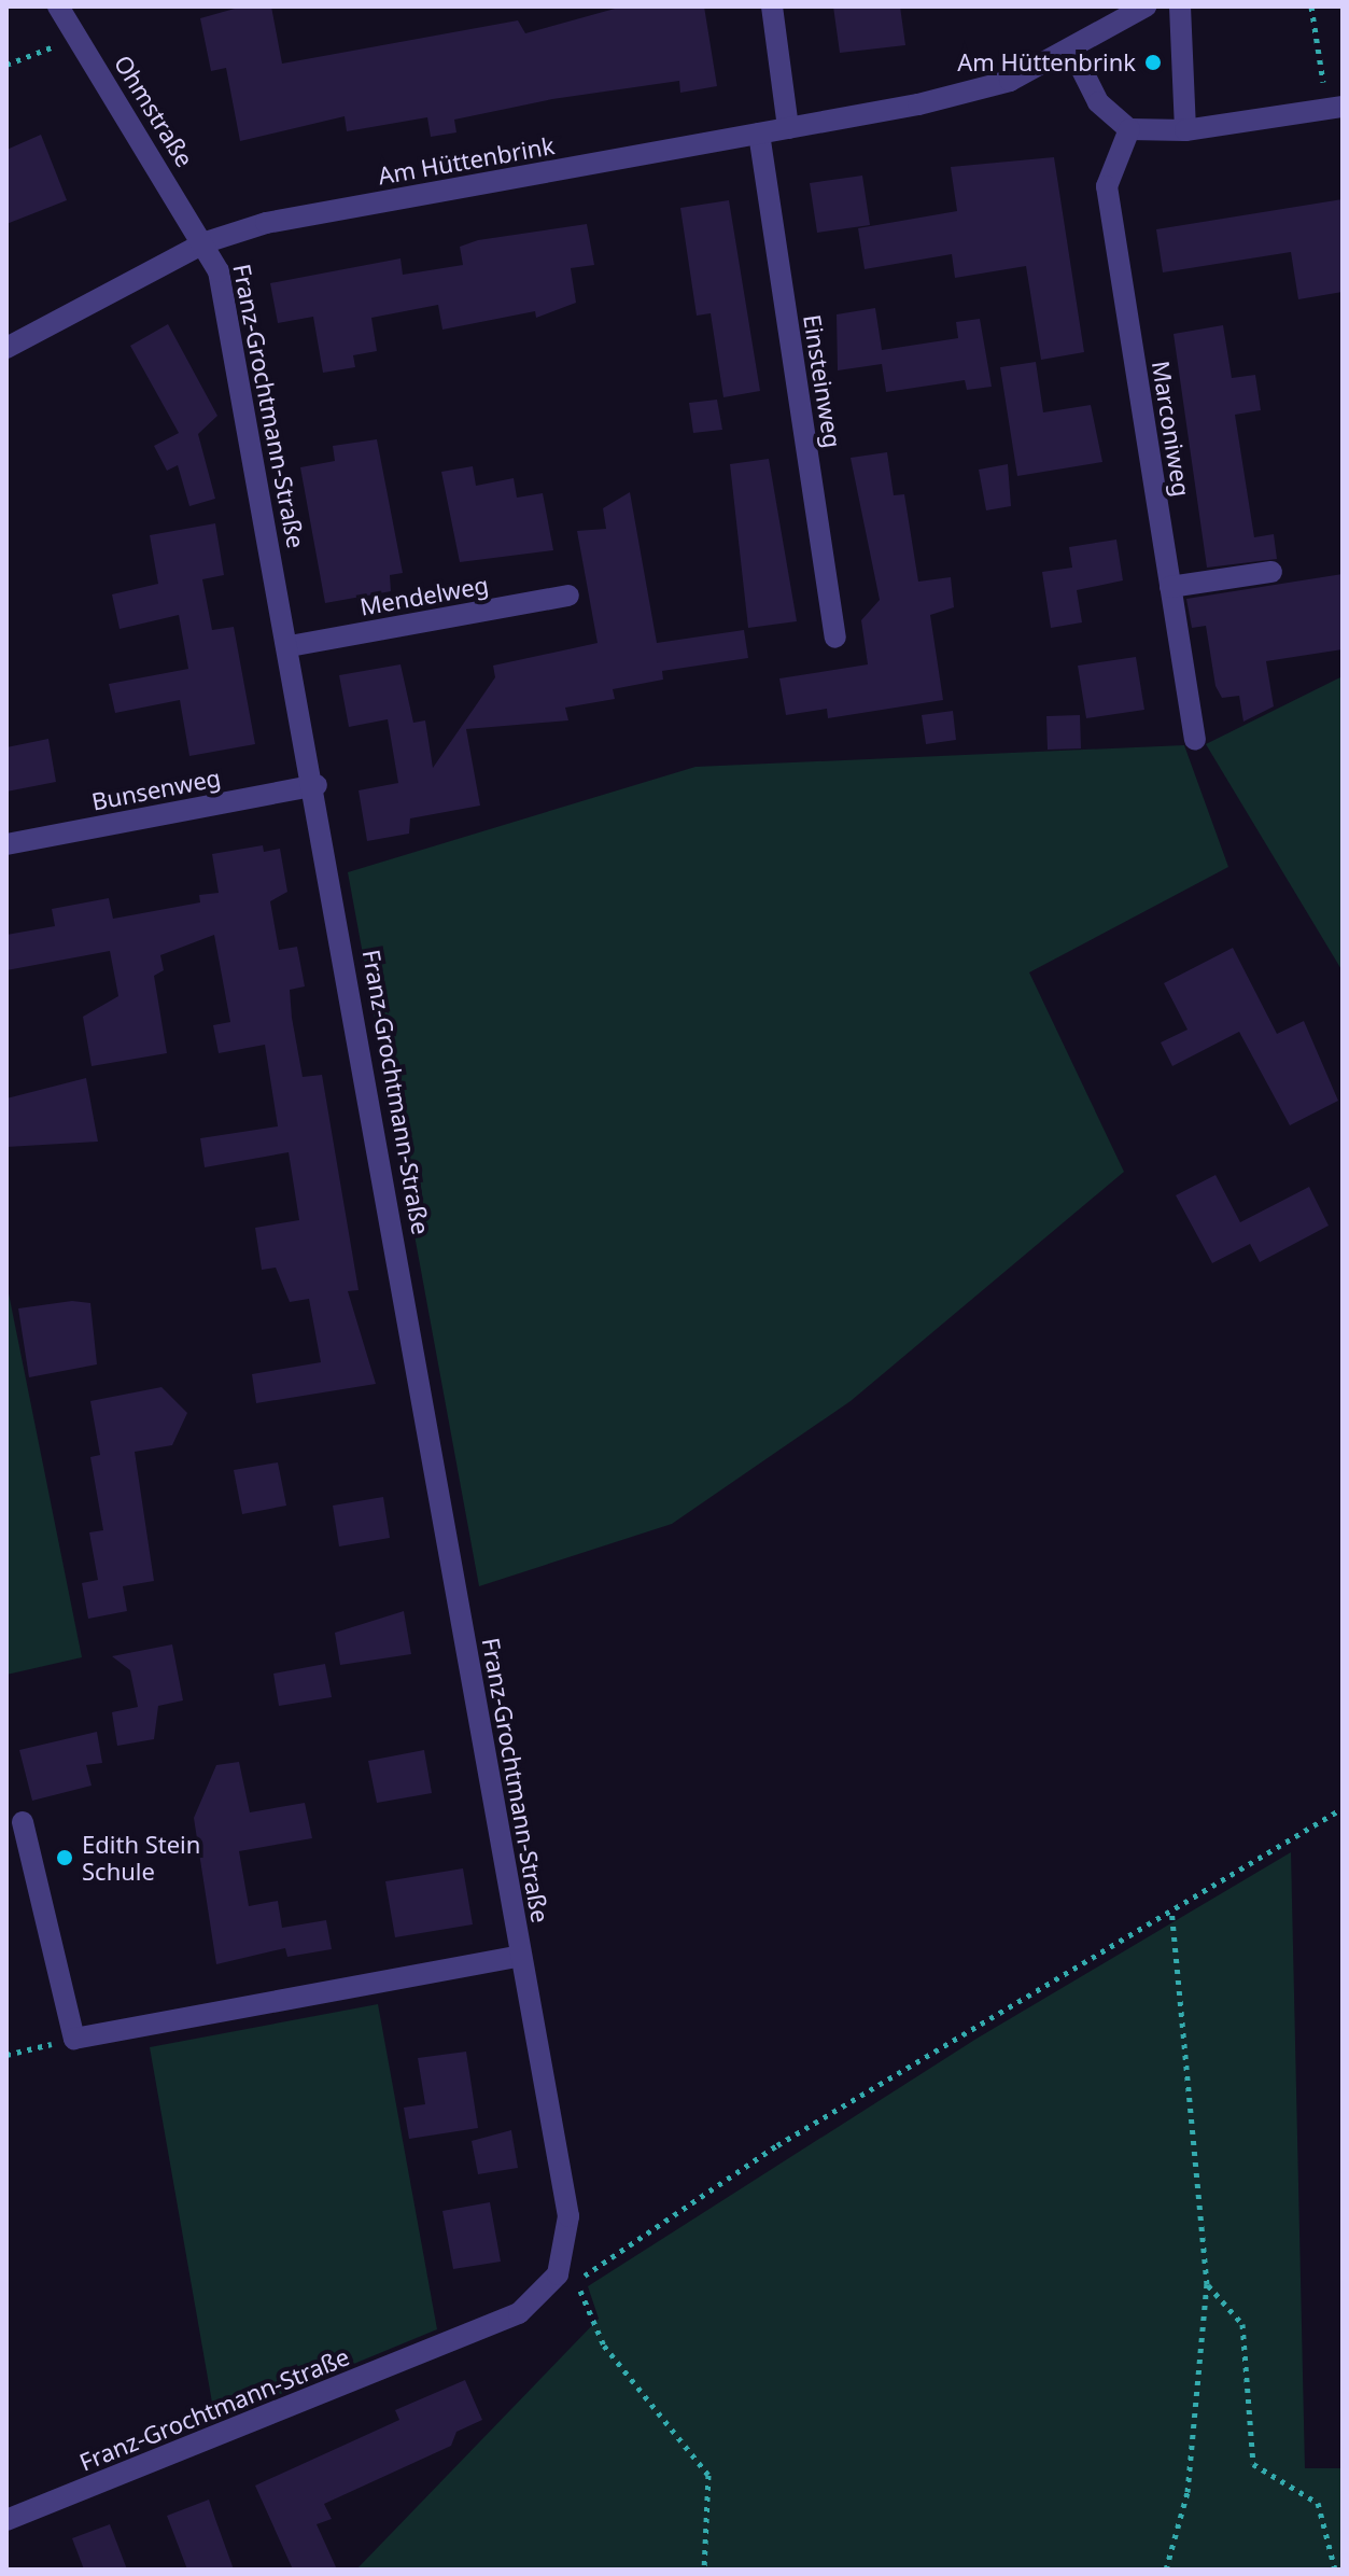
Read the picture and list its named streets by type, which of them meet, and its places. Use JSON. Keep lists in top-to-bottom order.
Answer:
{
  "streets": {
    "street": [
      "Ohmstraße",
      "Am Hüttenbrink",
      "Einsteinweg",
      "Franz-Grochtmann-Straße",
      "Marconiweg",
      "Mendelweg",
      "Bunsenweg"
    ]
  },
  "crossings": [
    ["Ohmstraße", "Am Hüttenbrink"],
    ["Ohmstraße", "Franz-Grochtmann-Straße"],
    ["Am Hüttenbrink", "Einsteinweg"],
    ["Am Hüttenbrink", "Franz-Grochtmann-Straße"],
    ["Franz-Grochtmann-Straße", "Mendelweg"],
    ["Franz-Grochtmann-Straße", "Bunsenweg"]
  ],
  "places": ["Am Hüttenbrink", "Edith Stein Schule"]
}
